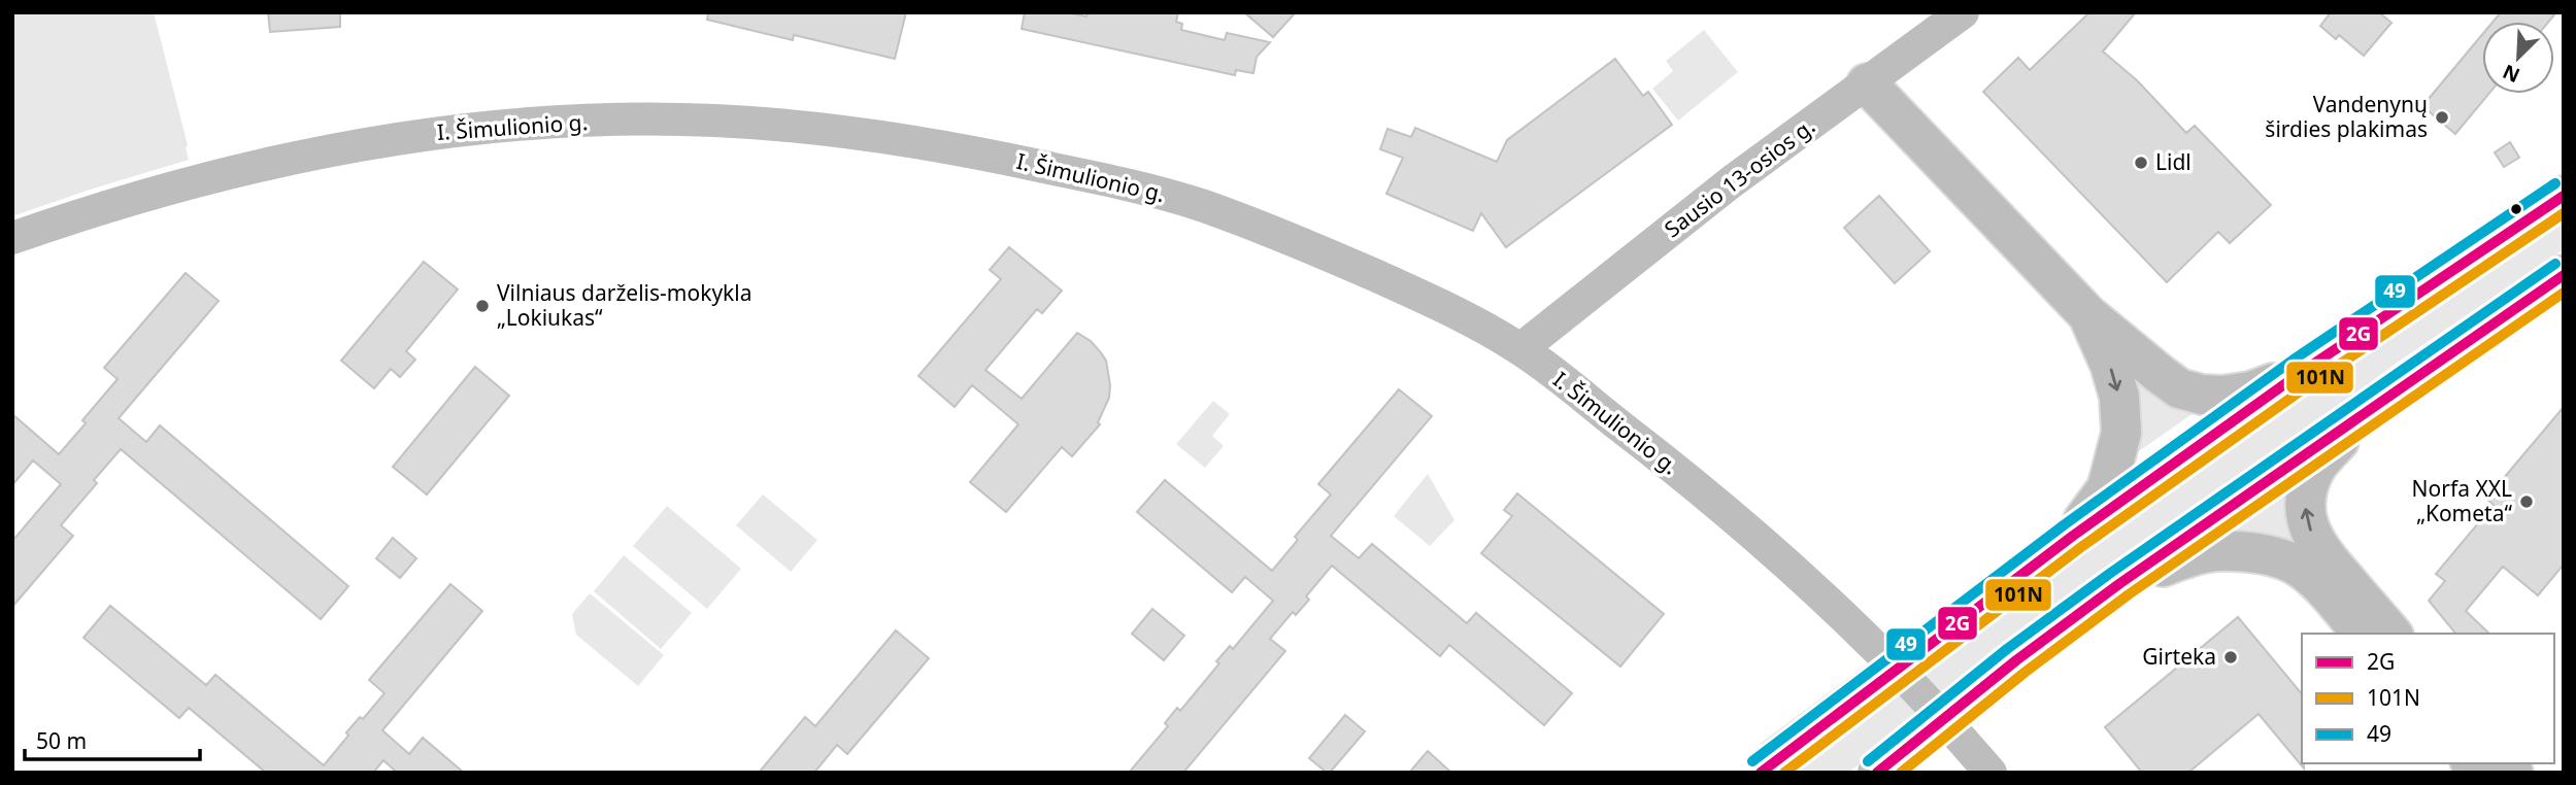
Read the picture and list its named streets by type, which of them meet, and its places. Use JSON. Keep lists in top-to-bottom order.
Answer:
{
  "streets": {
    "street": ["I. Šimulionio g.", "Sausio 13-osios g."]
  },
  "crossings": [
    ["I. Šimulionio g.", "Sausio 13-osios g."]
  ],
  "places": [
    "Vandenynų širdies plakimas",
    "Lidl",
    "Vilniaus darželis-mokykla „Lokiukas“",
    "Norfa XXL „Kometa“",
    "Girteka"
  ],
  "lines": ["transit line 49", "transit line 2G", "transit line 101N"],
  "legend": ["2G", "101N", "49"],
  "scale_bar": "50 m",
  "north": "bottom left"
}
